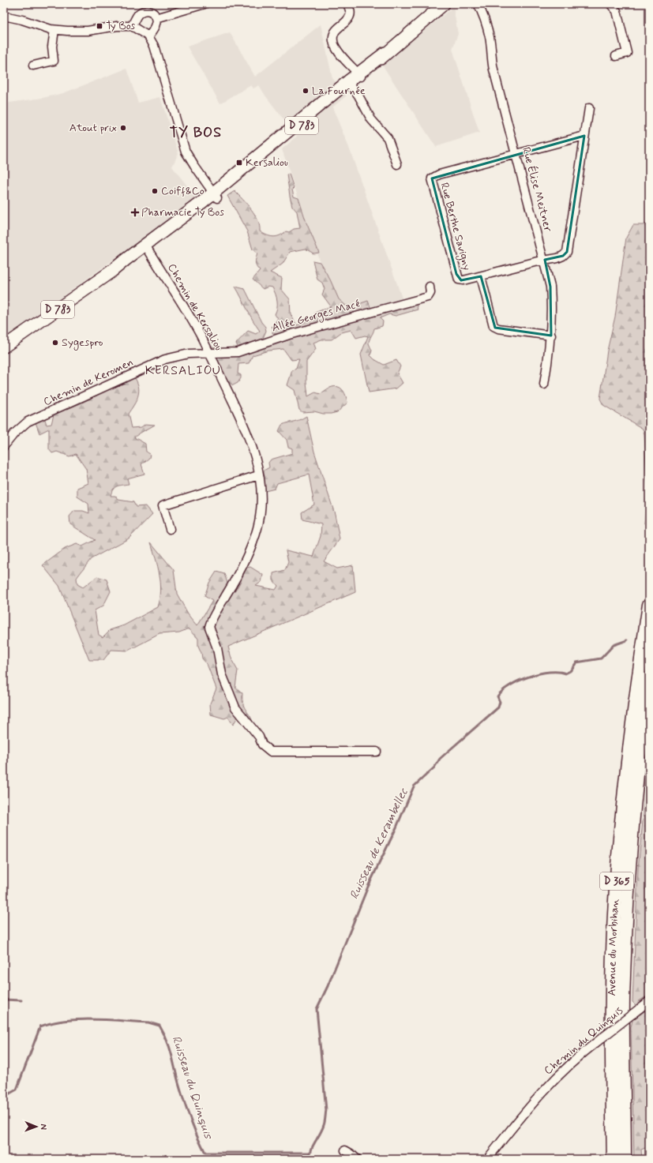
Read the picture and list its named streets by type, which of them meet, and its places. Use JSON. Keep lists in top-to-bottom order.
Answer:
{
  "streets": {
    "highway": ["D 365", "Avenue du Morbihan"],
    "main road": ["D 783"],
    "street": [
      "Rue Élise Meitner",
      "Rue Berthe Savigny",
      "Chemin de Kersaliou",
      "Allée Georges Macé",
      "Chemin de Keromen",
      "Chemin du Quinquis"
    ]
  },
  "crossings": [
    ["D 783", "Chemin de Kersaliou"],
    ["Rue Élise Meitner", "Rue Berthe Savigny"],
    ["Chemin de Kersaliou", "Allée Georges Macé"],
    ["Chemin de Kersaliou", "Chemin de Keromen"],
    ["Allée Georges Macé", "Chemin de Keromen"]
  ],
  "districts": ["TY BOS", "KERSALIOU"],
  "water": ["Ruisseau de Kerambellec", "Ruisseau du Quinquis"],
  "places": {
    "transit": ["Ty Bos", "Kersaliou"],
    "other": [
      "La Fournée",
      "Atout prix",
      "Coiff&Co",
      "Sygespro"
    ],
    "health": ["Pharmacie Ty Bos"]
  },
  "north": "right"
}
